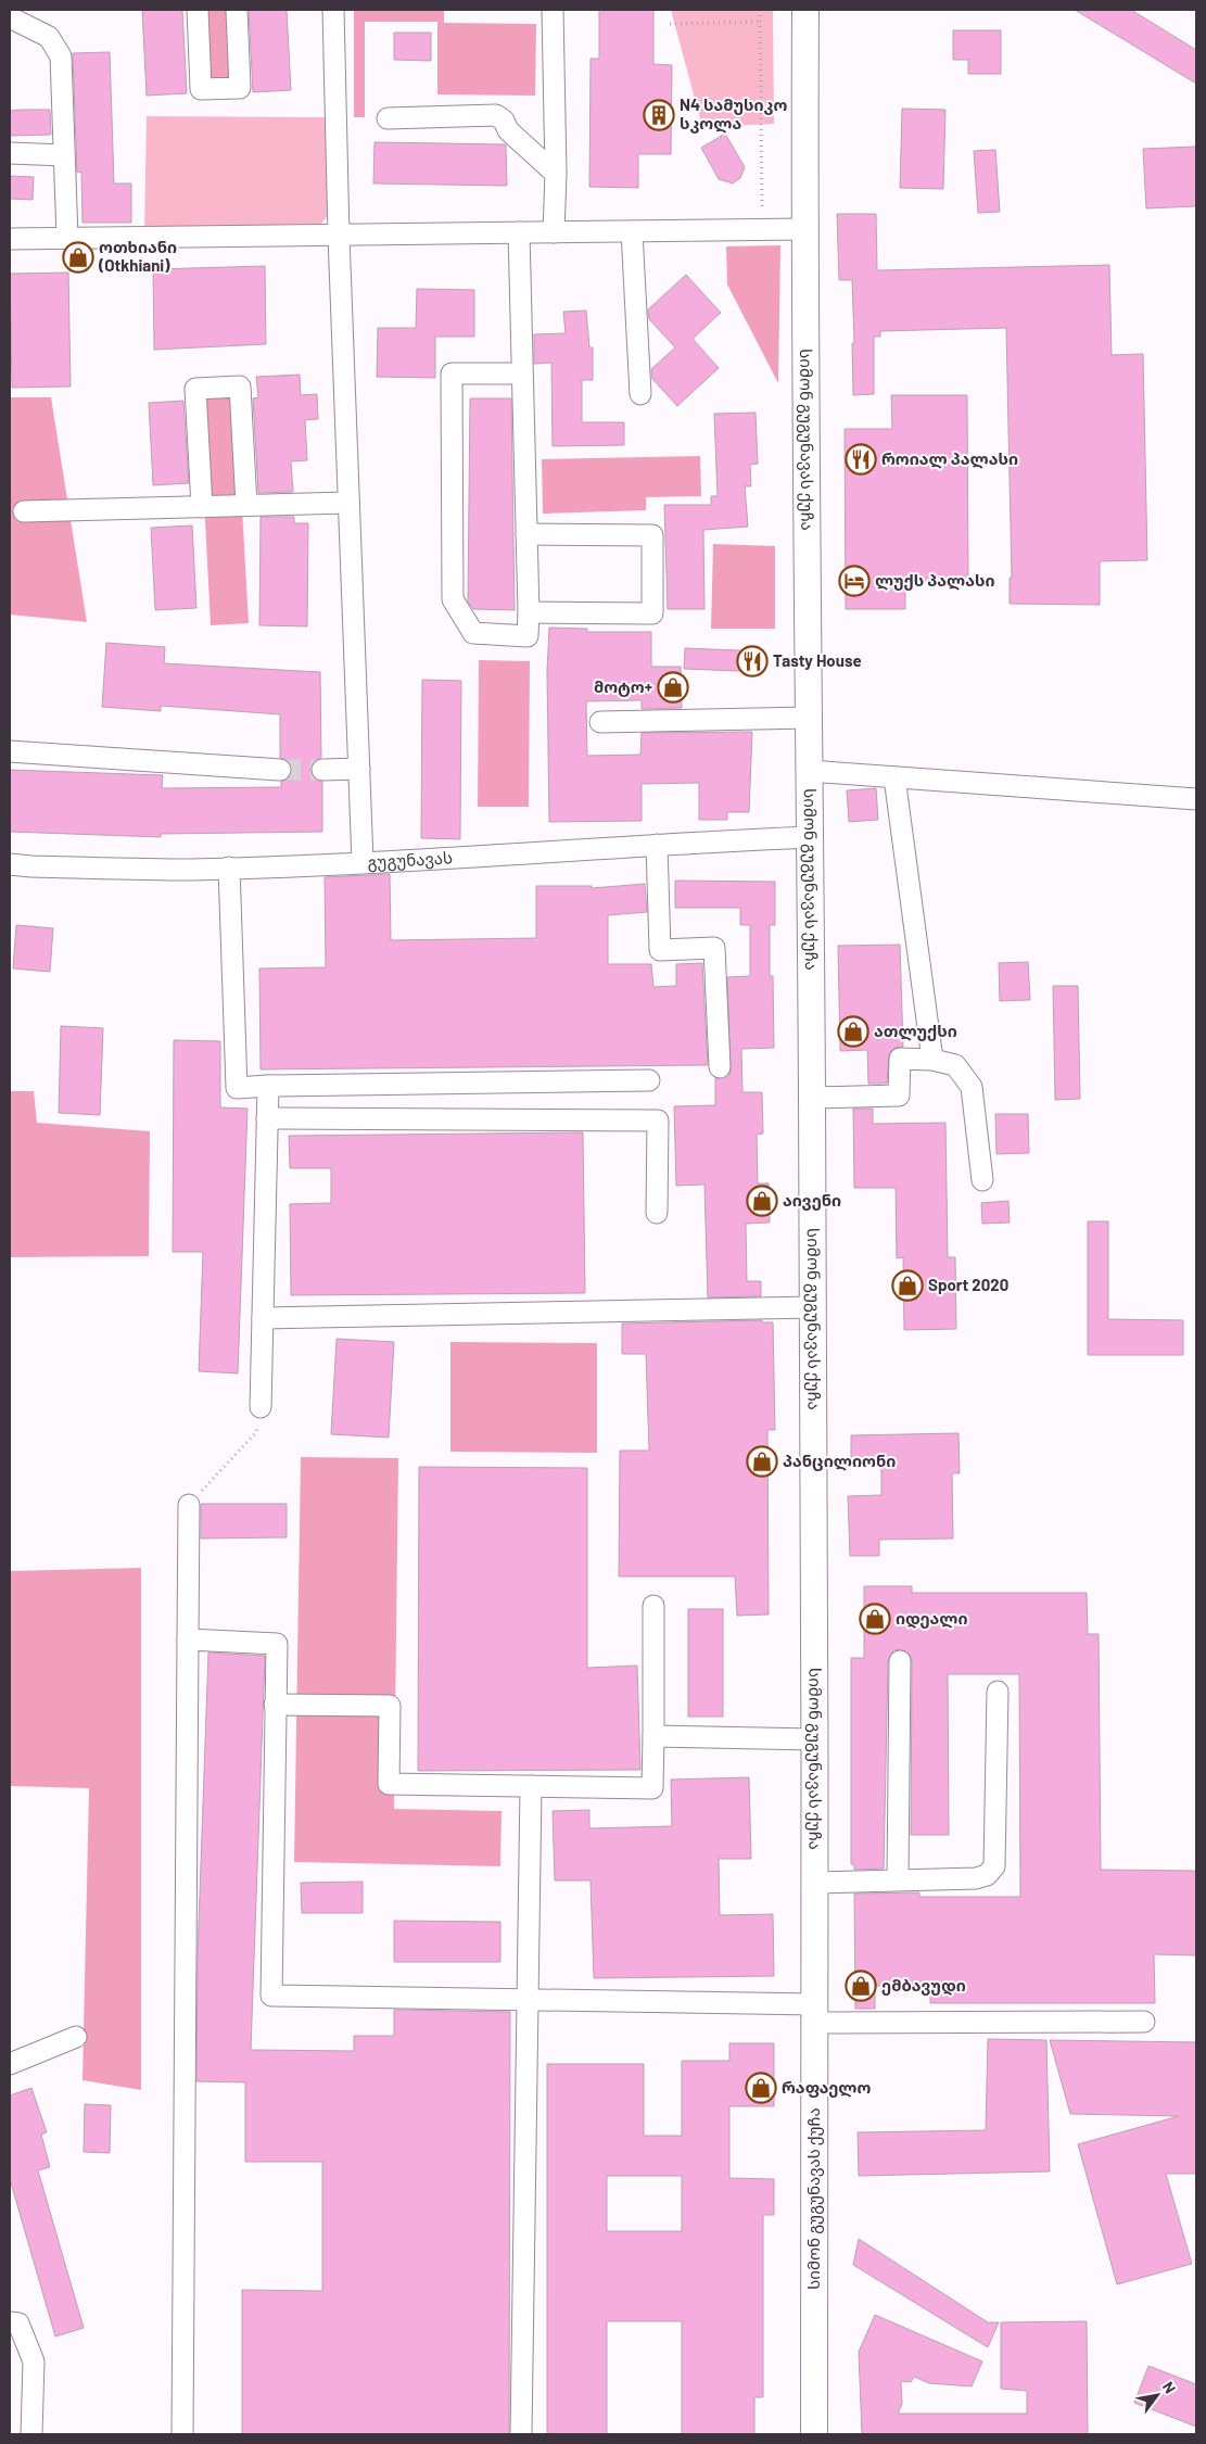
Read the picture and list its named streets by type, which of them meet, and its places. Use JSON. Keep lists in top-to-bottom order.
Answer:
{
  "streets": {
    "main road": ["სიმონ გუგუნავას ქუჩა"],
    "street": ["გუგუნავას"]
  },
  "crossings": [
    ["სიმონ გუგუნავას ქუჩა", "გუგუნავას"]
  ],
  "places": {
    "building": ["N4 სამუსიკო სკოლა"],
    "shop": [
      "ოთხიანი (Otkhiani)",
      "მოტო+",
      "ათლუქსი",
      "აივენი",
      "Sport 2020",
      "პანცილიონი",
      "იდეალი",
      "ემბავუდი",
      "რაფაელო"
    ],
    "restaurant": ["როიალ პალასი", "Tasty House"],
    "hotel": ["ლუქს პალასი"]
  },
  "north": "top right"
}
